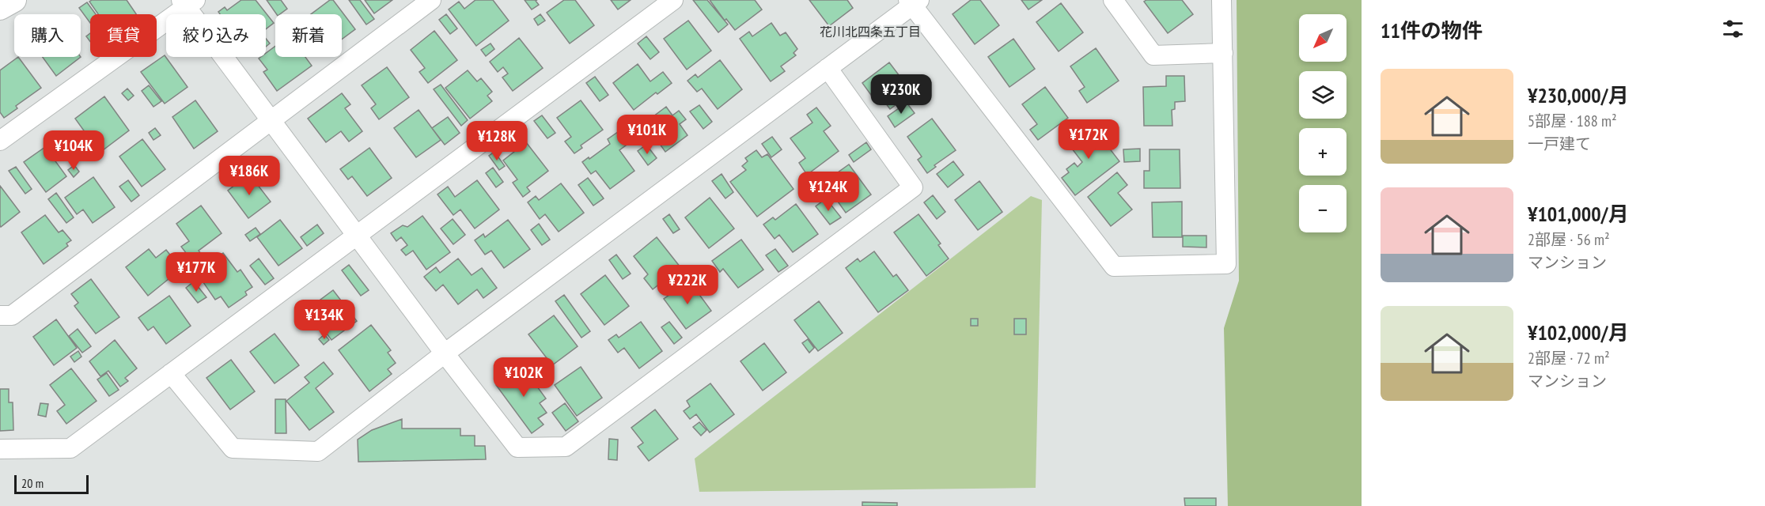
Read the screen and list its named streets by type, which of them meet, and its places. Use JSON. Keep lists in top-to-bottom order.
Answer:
{
  "districts": ["花川北四条五丁目"],
  "scale_bar": "20 m",
  "north": "bottom left",
  "page": {
    "heading": "11件の物件",
    "map_buttons": ["+", "−"],
    "chip": [
      "購入",
      "賃貸",
      "絞り込み",
      "新着"
    ],
    "list": [
      {
        "name": "¥230,000/月",
        "note": "5部屋 · 188 m² · 一戸建て"
      },
      {
        "name": "¥101,000/月",
        "note": "2部屋 · 56 m² · マンション"
      },
      {
        "name": "¥102,000/月",
        "note": "2部屋 · 72 m² · マンション"
      }
    ],
    "price": [
      "¥230K",
      "¥101K",
      "¥172K",
      "¥128K",
      "¥104K",
      "¥186K",
      "¥124K",
      "¥177K",
      "¥222K",
      "¥134K",
      "¥102K"
    ],
    "scale": "20 m"
  }
}
